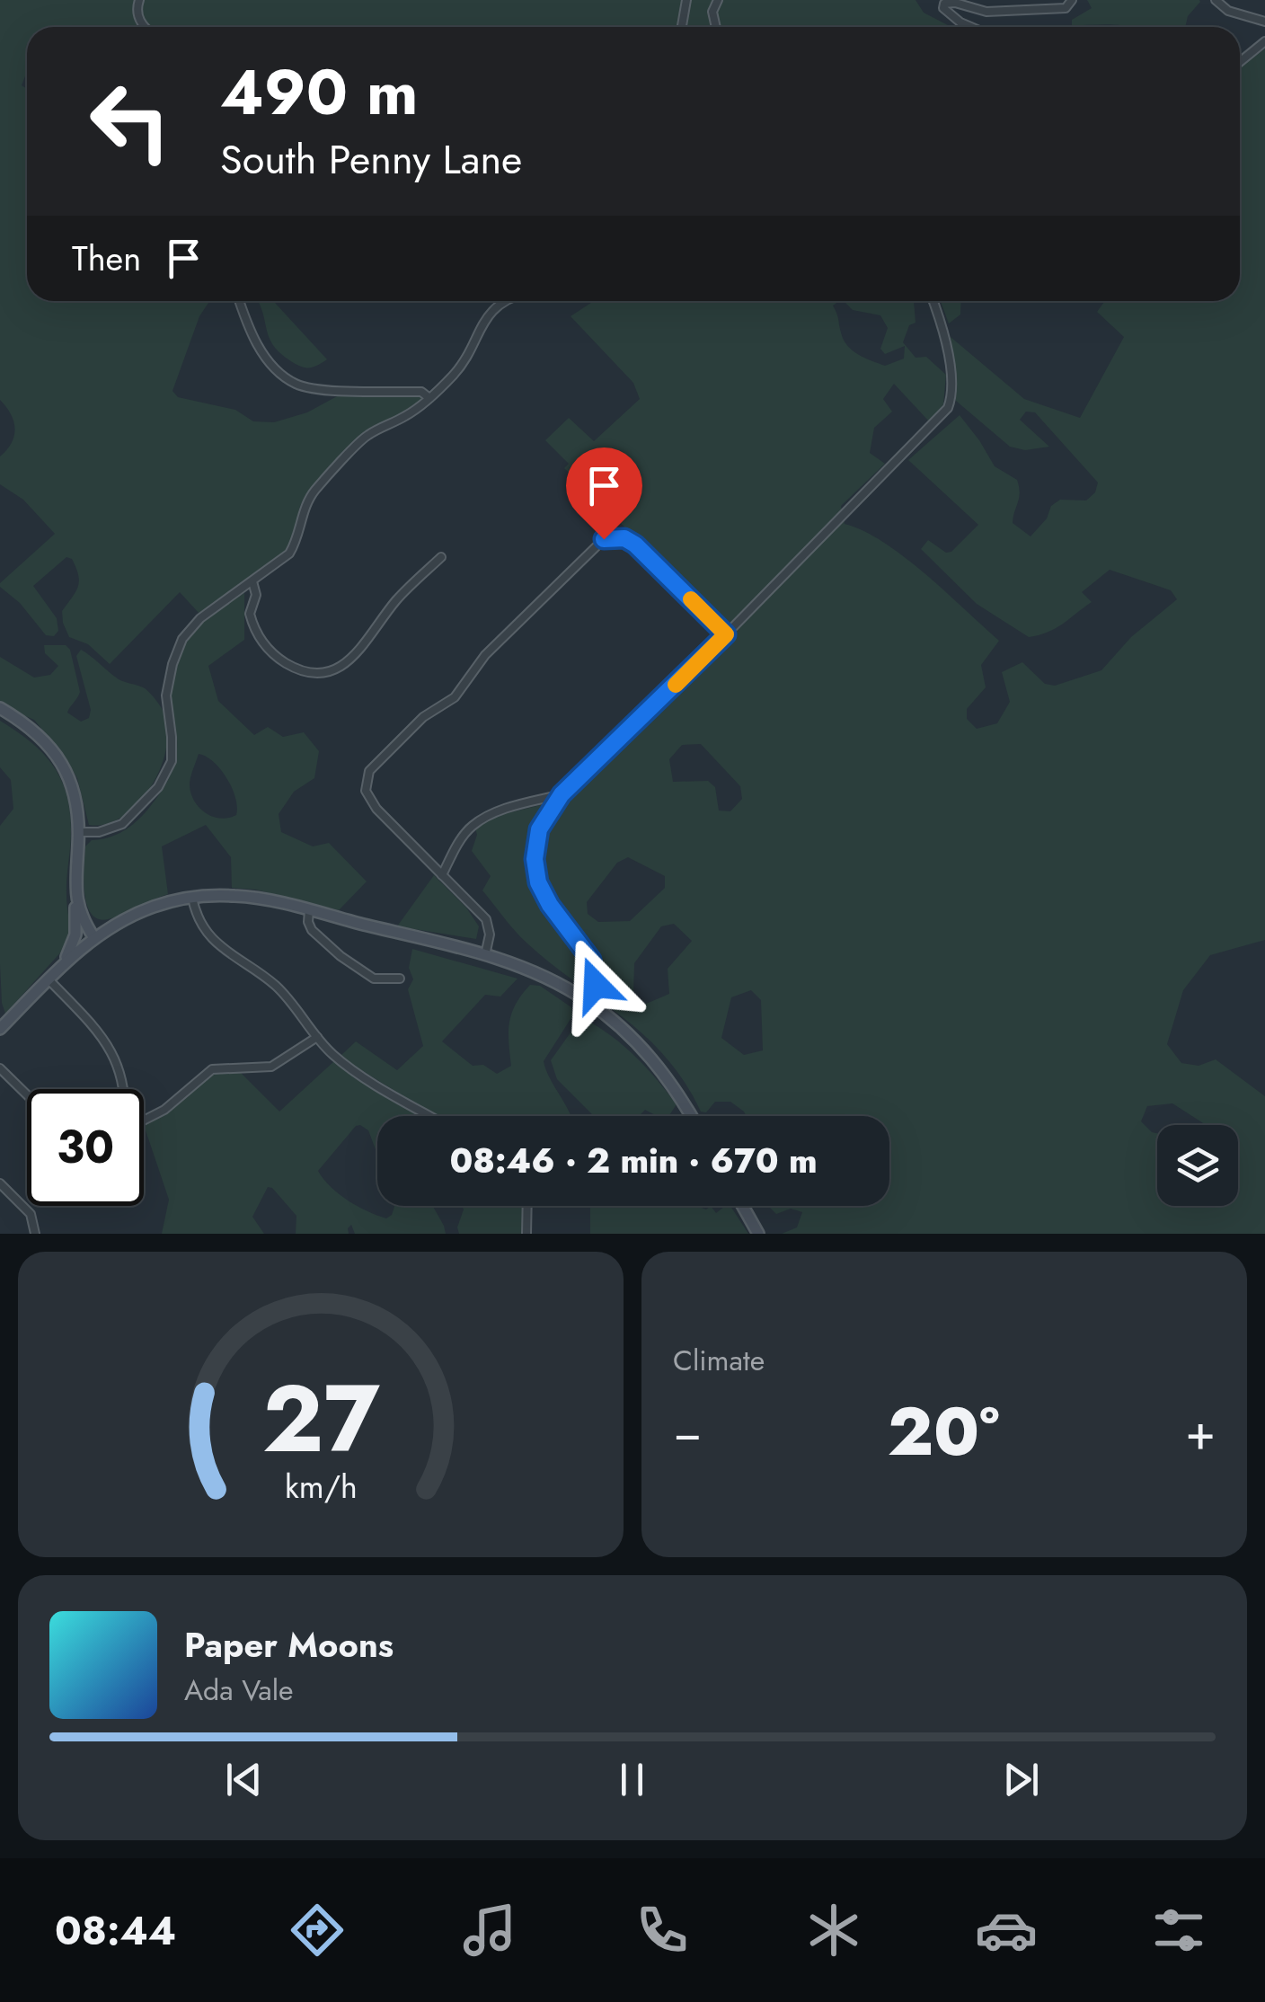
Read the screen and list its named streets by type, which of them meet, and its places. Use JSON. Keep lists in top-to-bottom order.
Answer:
{
  "page": {
    "turn": ["490 m", "South Penny Lane"],
    "then": "Then",
    "limit": "30",
    "trip": "08:46 · 2 min · 670 m",
    "tile": "Climate",
    "heat": ["−", "20°", "+"],
    "song": ["Paper Moons", "Ada Vale"],
    "tabs": "08:44",
    "gauge": ["27", "km/h"]
  }
}
